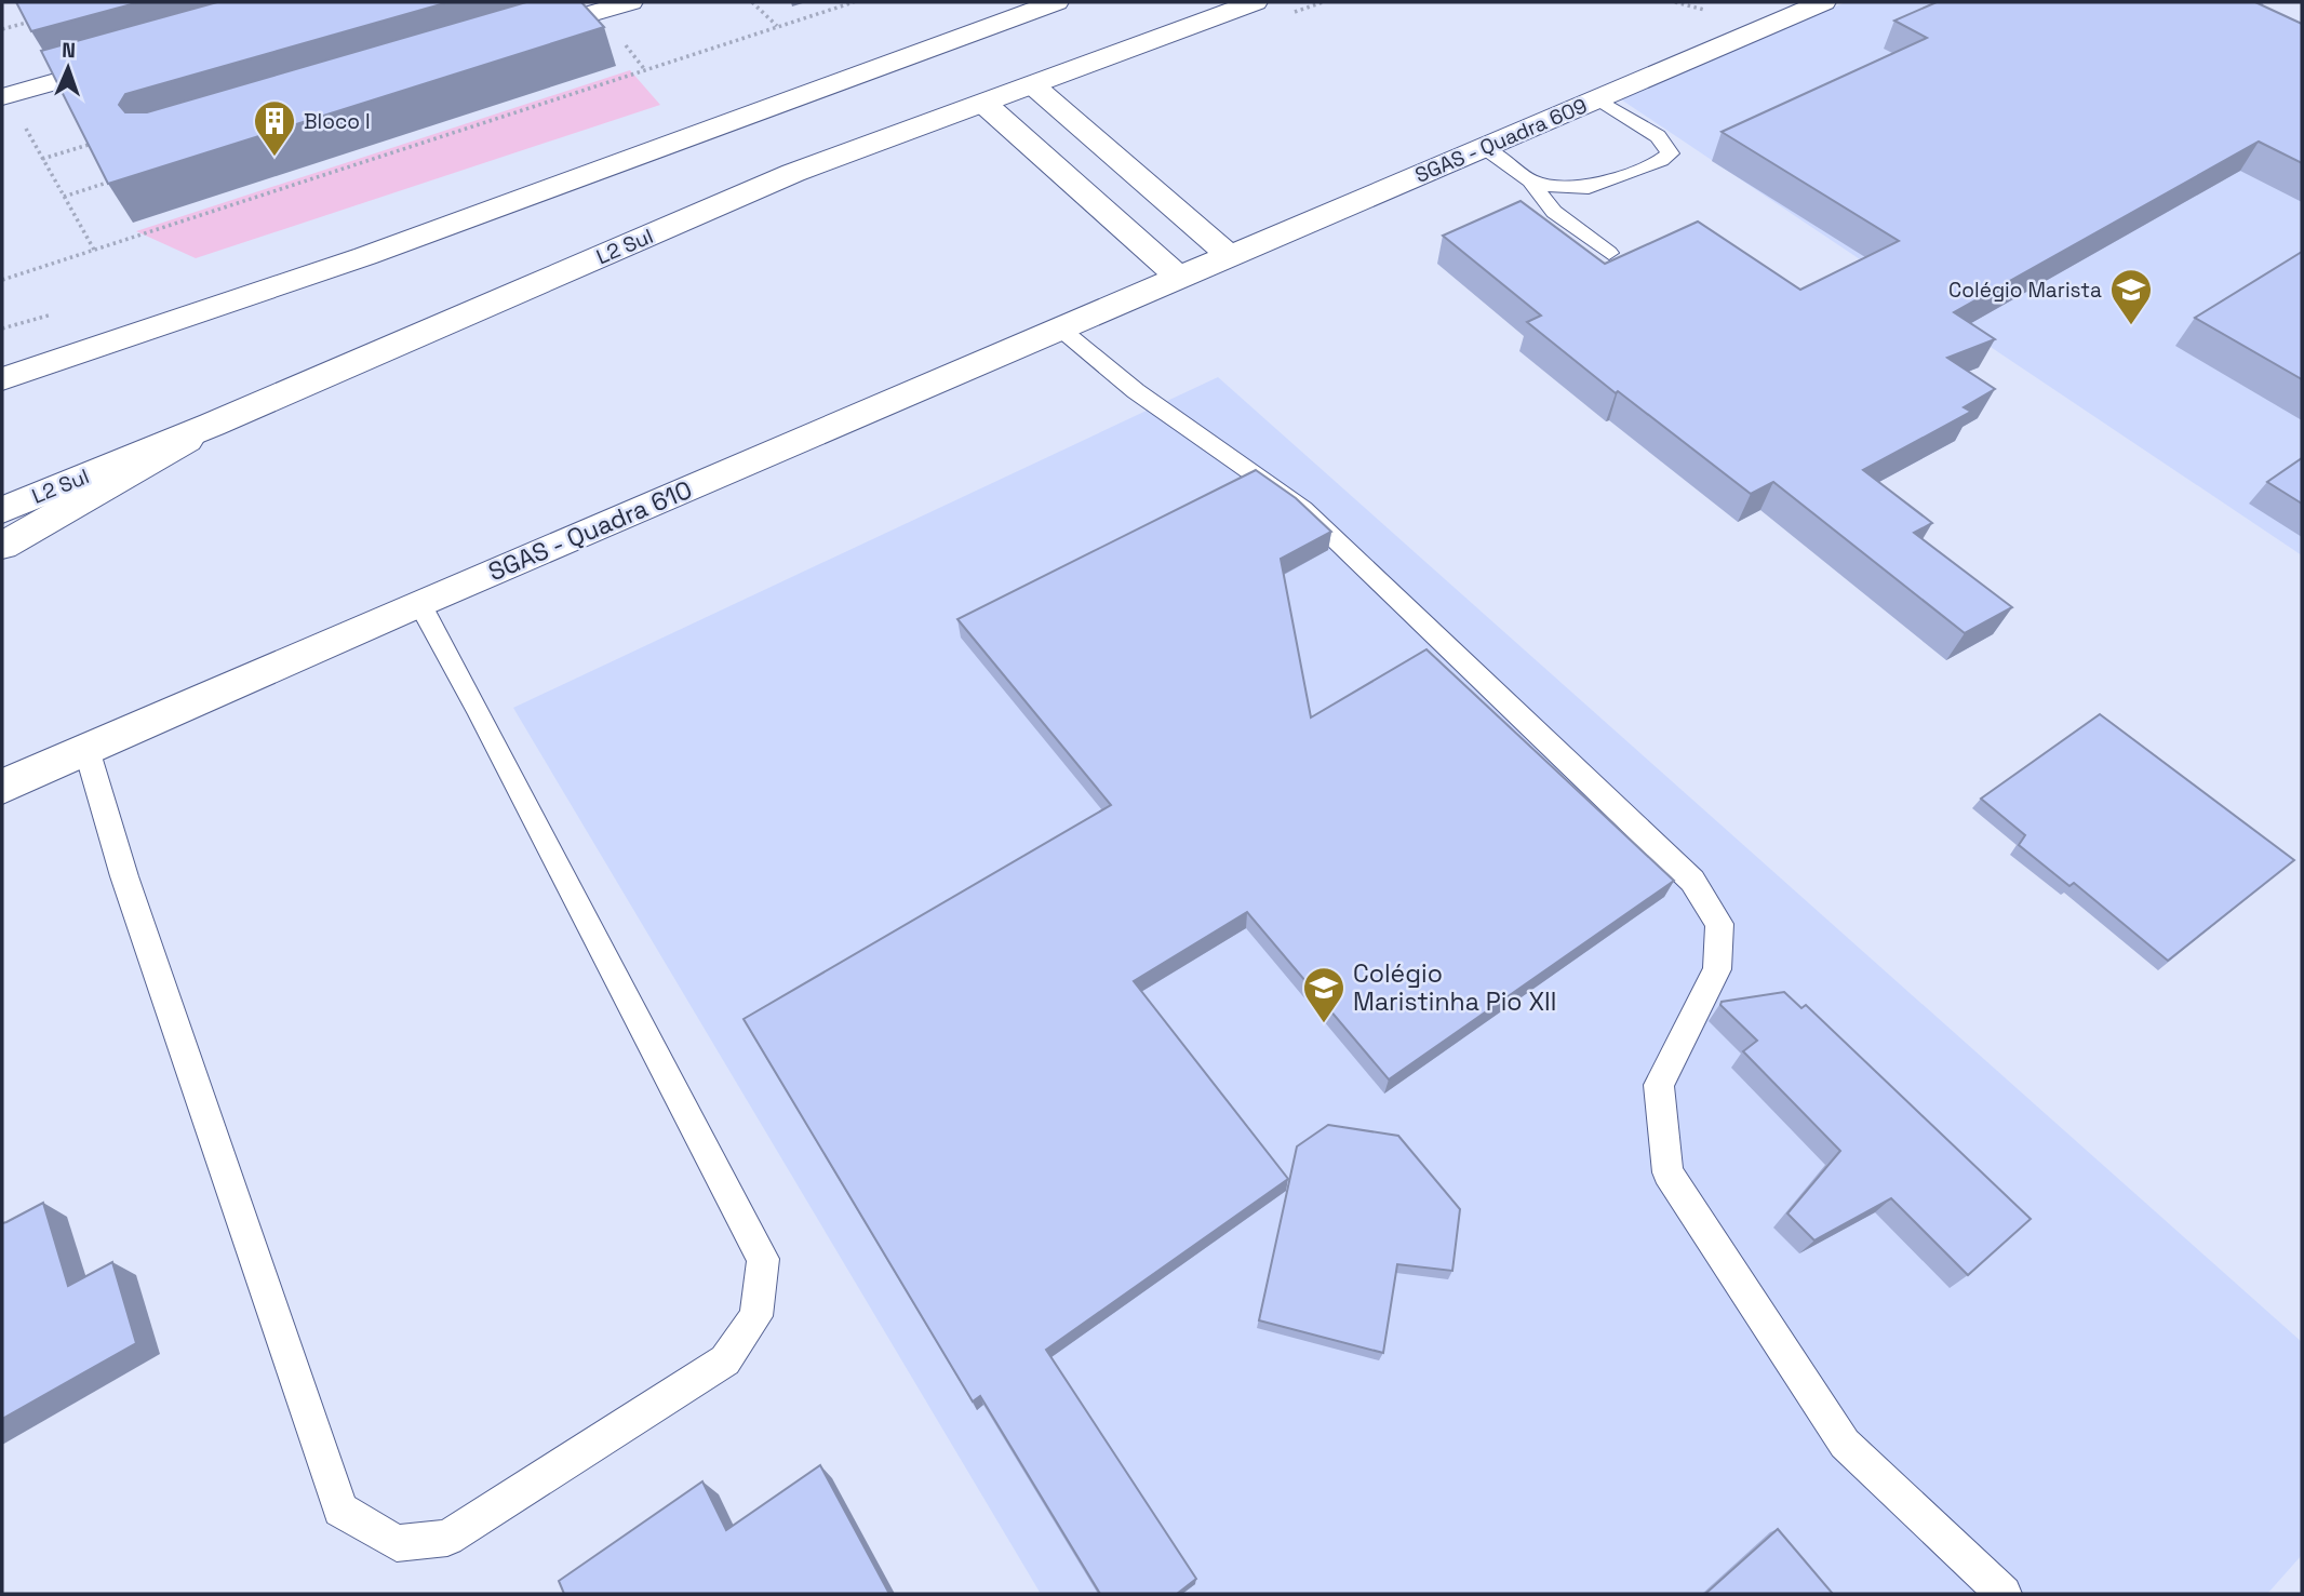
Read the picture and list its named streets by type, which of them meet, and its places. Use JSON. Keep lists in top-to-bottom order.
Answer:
{
  "streets": {
    "street": ["SGAS - Quadra 609", "L2 Sul", "SGAS - Quadra 610"]
  },
  "crossings": [
    ["SGAS - Quadra 609", "SGAS - Quadra 610"]
  ],
  "places": {
    "building": ["Bloco I"],
    "school or university": ["Colégio Marista", "Colégio Maristinha Pio XII"]
  },
  "north": "top"
}
